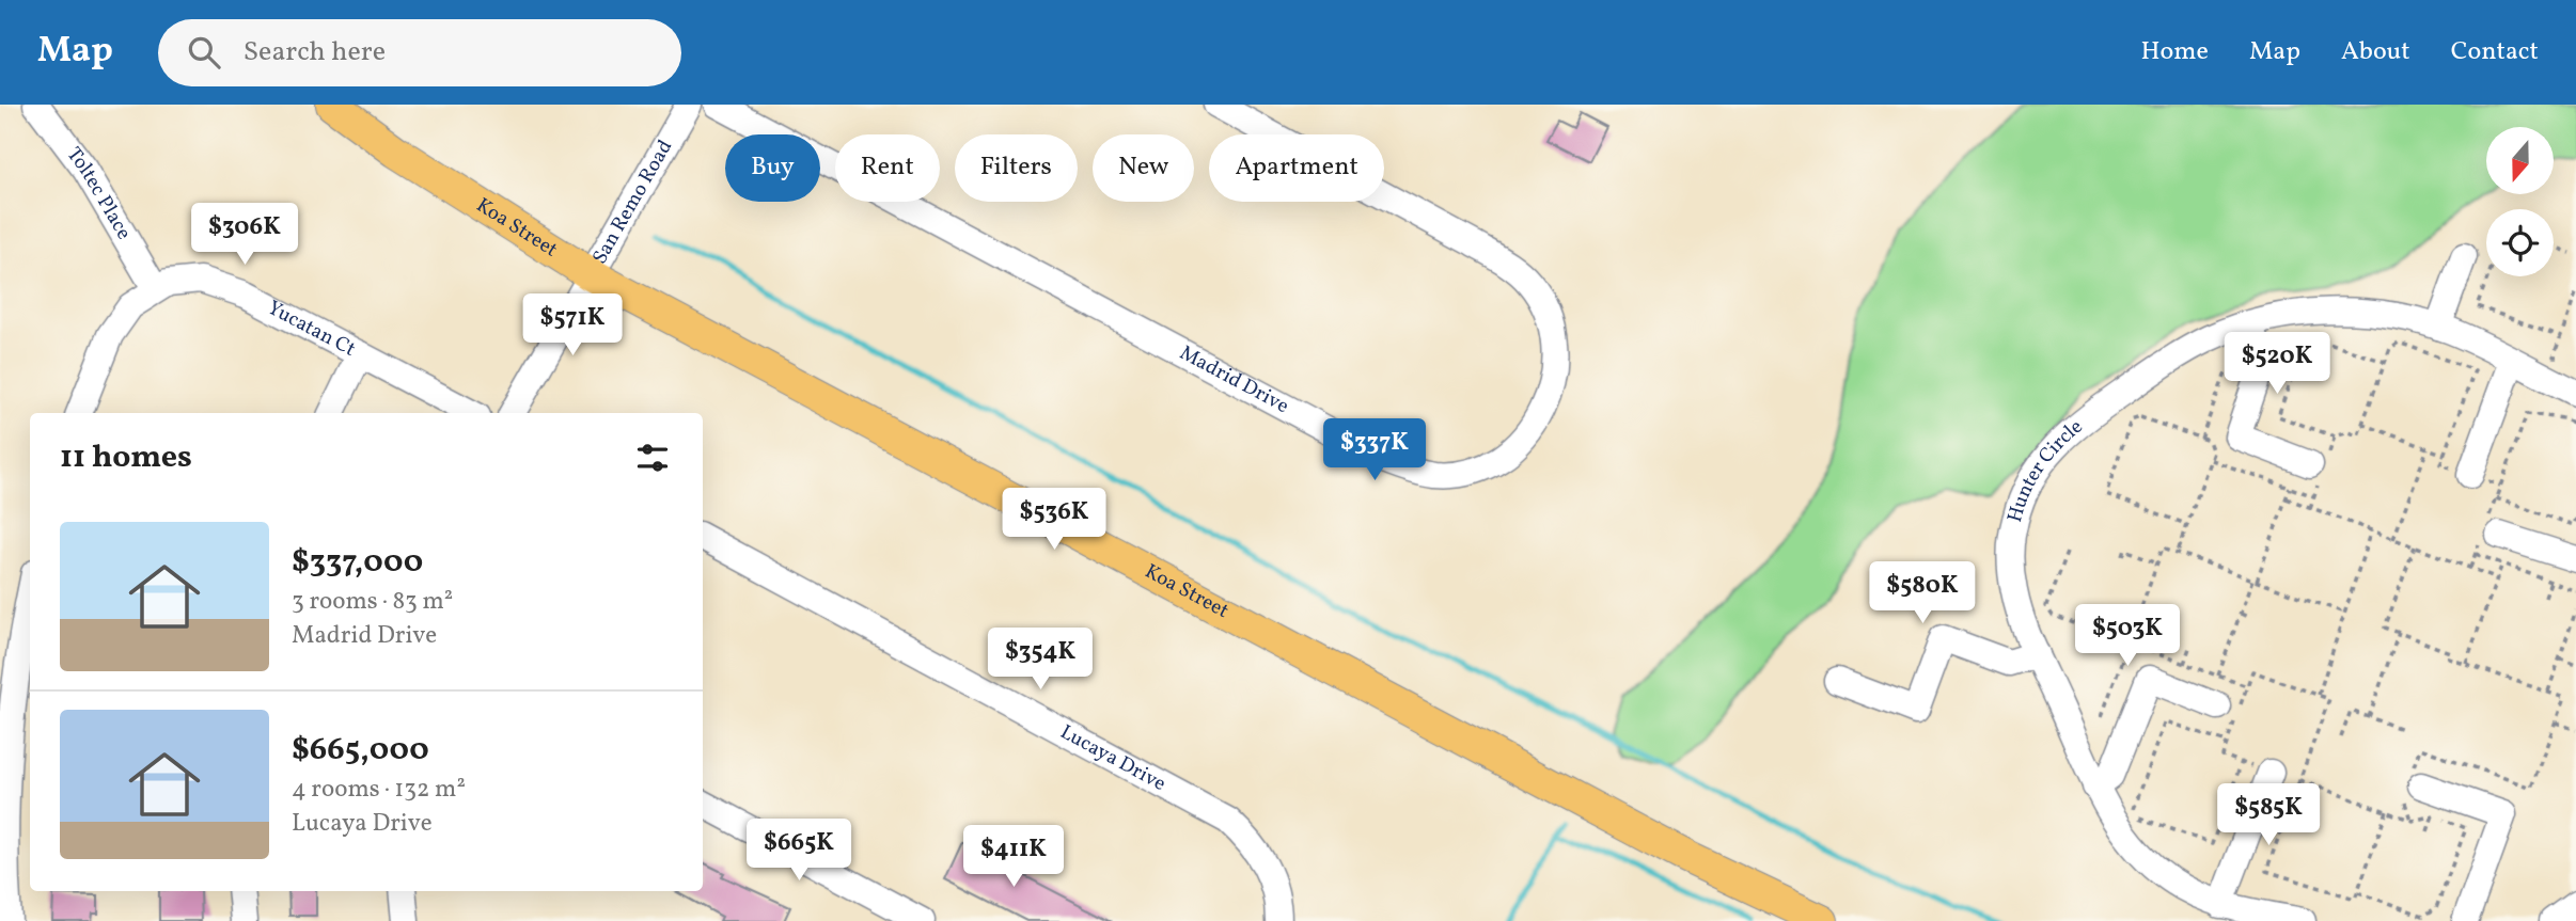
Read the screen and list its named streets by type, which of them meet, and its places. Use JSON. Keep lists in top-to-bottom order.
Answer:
{
  "streets": {
    "main road": ["Koa Street"],
    "street": [
      "Toltec Place",
      "San Remo Road",
      "Yucatan Ct",
      "Madrid Drive",
      "Hunter Circle",
      "Lucaya Drive"
    ]
  },
  "crossings": [
    ["Toltec Place", "Yucatan Ct"],
    ["San Remo Road", "Koa Street"]
  ],
  "north": "bottom",
  "page": {
    "header": "Map",
    "search": "Search here",
    "nav": [
      "Home",
      "Map",
      "About",
      "Contact"
    ],
    "chip": [
      "Buy",
      "Rent",
      "Filters",
      "New",
      "Apartment"
    ],
    "price": [
      "$306K",
      "$571K",
      "$520K",
      "$337K",
      "$536K",
      "$580K",
      "$503K",
      "$354K",
      "$585K",
      "$665K",
      "$411K"
    ],
    "heading": "11 homes",
    "list": [
      {
        "name": "$337,000",
        "note": "3 rooms · 83 m² · Madrid Drive"
      },
      {
        "name": "$665,000",
        "note": "4 rooms · 132 m² · Lucaya Drive"
      }
    ]
  }
}
